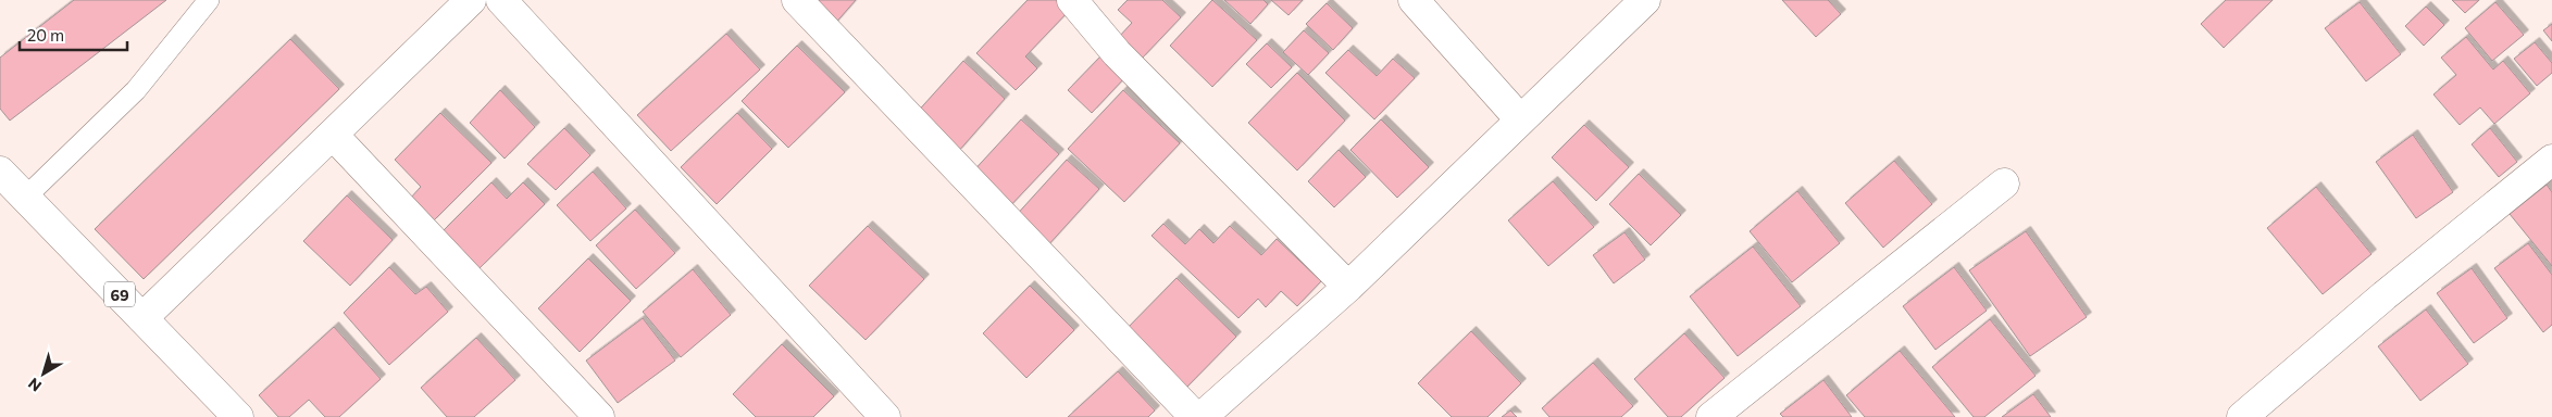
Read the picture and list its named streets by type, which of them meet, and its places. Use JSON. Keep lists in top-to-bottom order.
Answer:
{
  "streets": {
    "street": ["69"]
  },
  "scale_bar": "20 m",
  "north": "bottom left"
}
